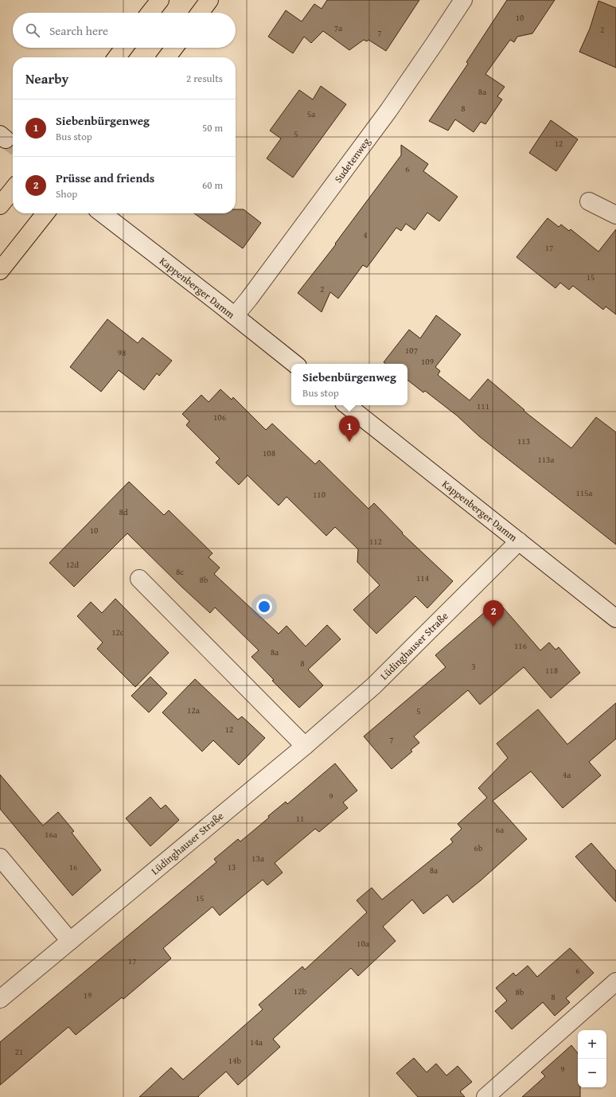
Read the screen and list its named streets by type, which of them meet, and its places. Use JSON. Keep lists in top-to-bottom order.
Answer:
{
  "streets": {
    "street": ["Sudetenweg", "Kappenberger Damm", "Lüdinghauser Straße"]
  },
  "crossings": [
    ["Sudetenweg", "Kappenberger Damm"],
    ["Kappenberger Damm", "Lüdinghauser Straße"]
  ],
  "house_numbers": [
    "10",
    "7a",
    "2",
    "7",
    "8a",
    "8",
    "5a",
    "5",
    "12",
    "6",
    "4",
    "17",
    "15",
    "2",
    "107",
    "98",
    "109",
    "111",
    "106",
    "113",
    "108",
    "113a",
    "115a",
    "110",
    "8d",
    "10",
    "112",
    "12d",
    "8c",
    "114",
    "8b",
    "12c",
    "116",
    "8a",
    "8",
    "3",
    "118",
    "12a",
    "5",
    "12",
    "7",
    "4a",
    "9",
    "11",
    "6a",
    "16a",
    "6b",
    "13a",
    "16",
    "13",
    "8a",
    "15",
    "10a",
    "17",
    "6",
    "12b",
    "8b",
    "19",
    "8",
    "14a",
    "21",
    "14b",
    "9"
  ],
  "page": {
    "search": "Search here",
    "heading": ["Nearby", "2 results"],
    "list": [
      {
        "mark": "1",
        "name": "Siebenbürgenweg",
        "note": "Bus stop",
        "value": "50 m"
      },
      {
        "mark": "2",
        "name": "Prüsse and friends",
        "note": "Shop",
        "value": "60 m"
      }
    ],
    "popup": ["Siebenbürgenweg", "Bus stop"],
    "pins": ["1", "2"],
    "map_buttons": ["+", "−"]
  }
}
